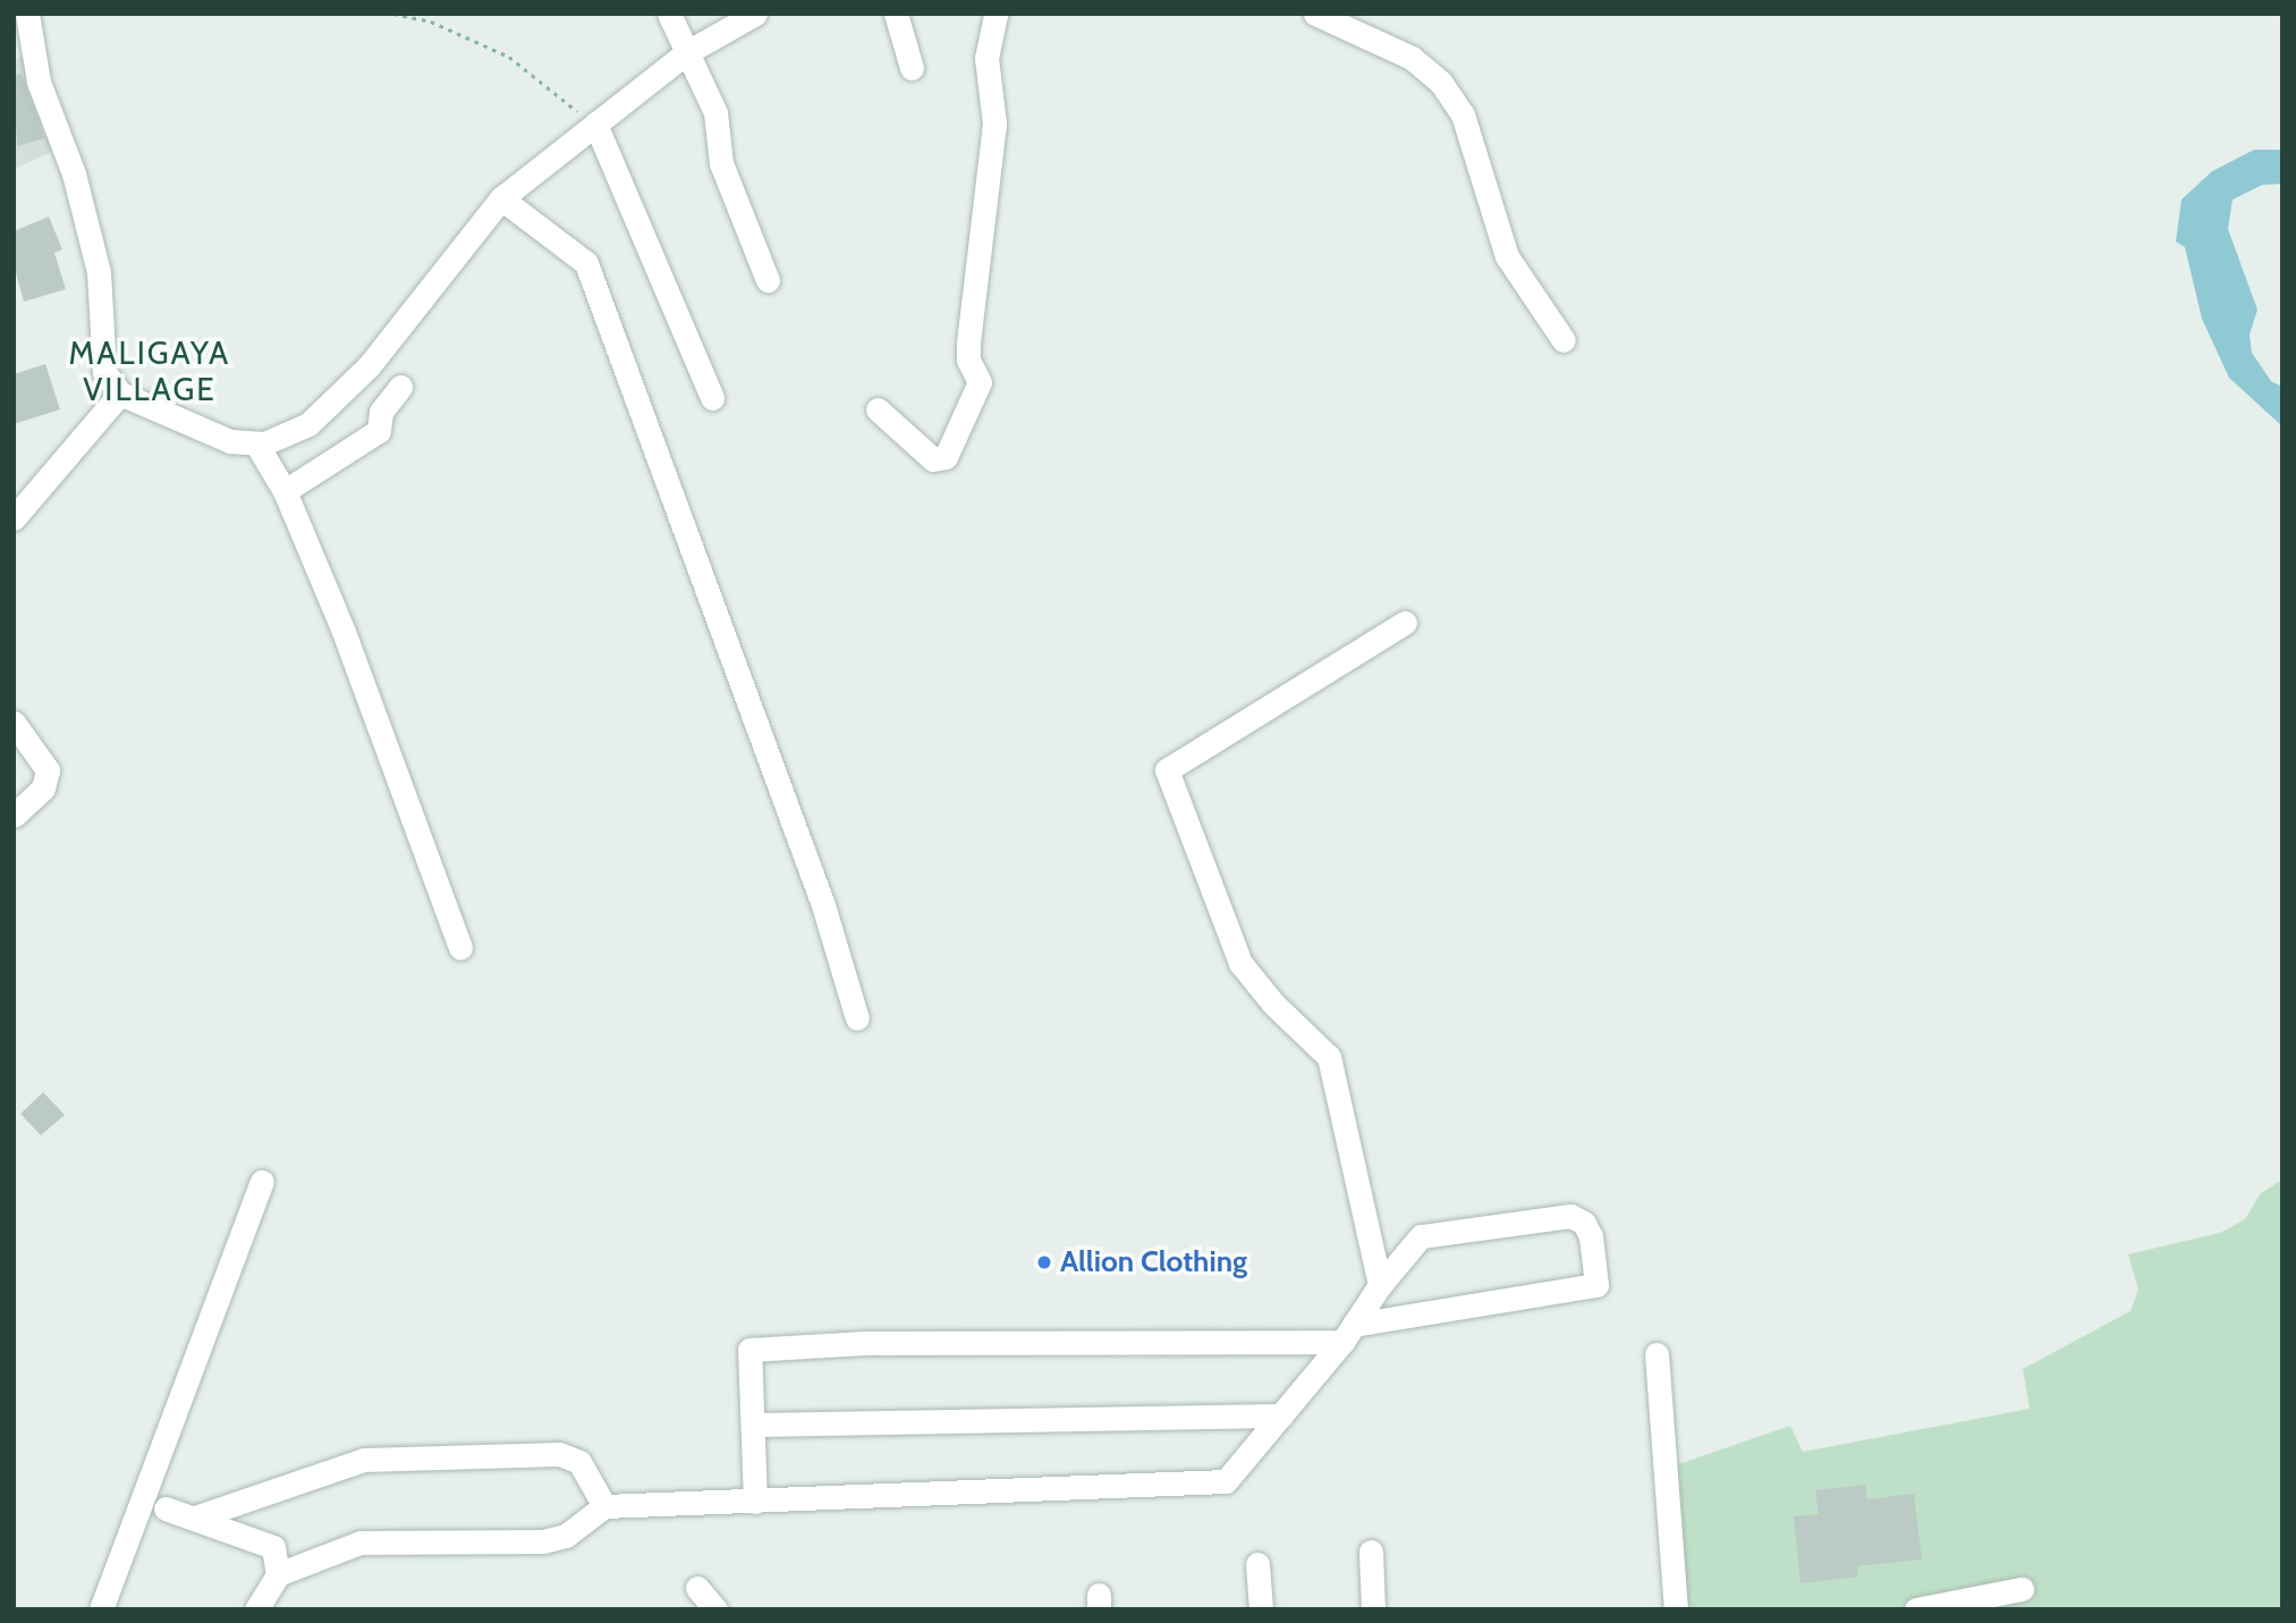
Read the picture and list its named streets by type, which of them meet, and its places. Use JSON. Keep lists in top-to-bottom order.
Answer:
{
  "districts": ["MALIGAYA VILLAGE"],
  "places": ["Allion Clothing"]
}
